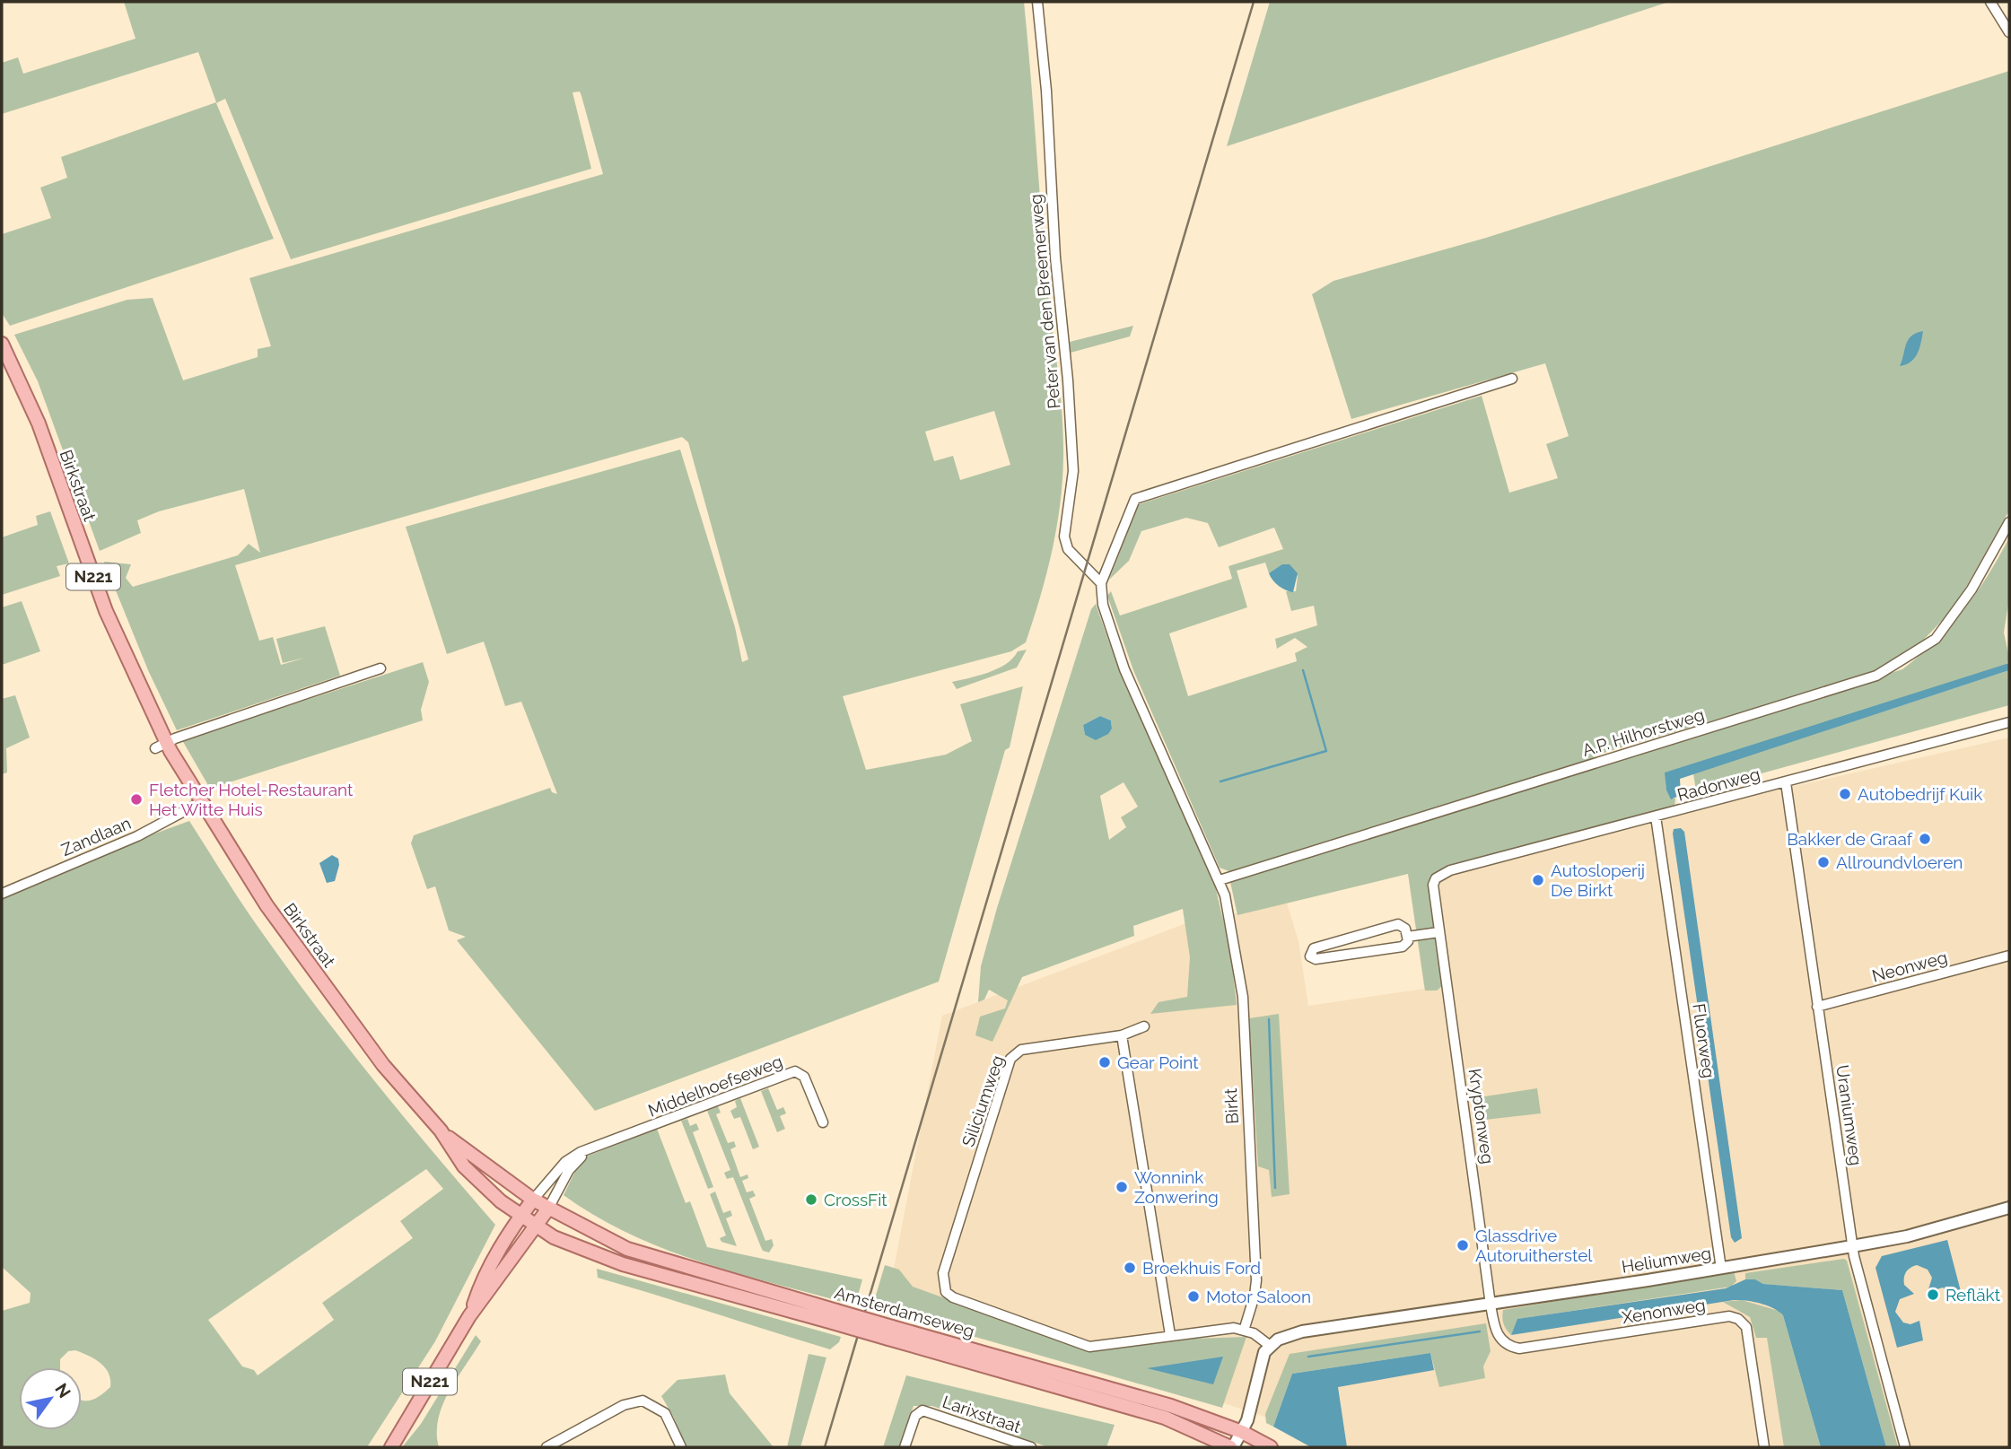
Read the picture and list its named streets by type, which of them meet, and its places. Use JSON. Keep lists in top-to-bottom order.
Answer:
{
  "streets": {
    "main road": ["Birkstraat", "N221", "Amsterdamseweg"],
    "street": [
      "Peter van den Breemerweg",
      "A.P. Hilhorstweg",
      "Radonweg",
      "Zandlaan",
      "Neonweg",
      "Fluorweg",
      "Middelhoefseweg",
      "Siliciumweg",
      "Birkt",
      "Uraniumweg",
      "Kryptonweg",
      "Heliumweg",
      "Xenonweg",
      "Larixstraat"
    ]
  },
  "crossings": [
    ["Birkstraat", "N221"],
    ["Birkstraat", "Zandlaan"],
    ["Birkstraat", "Middelhoefseweg"],
    ["Birkstraat", "Amsterdamseweg"],
    ["N221", "Middelhoefseweg"],
    ["N221", "Amsterdamseweg"],
    ["A.P. Hilhorstweg", "Birkt"],
    ["Radonweg", "Fluorweg"],
    ["Radonweg", "Uraniumweg"],
    ["Radonweg", "Kryptonweg"],
    ["Neonweg", "Uraniumweg"],
    ["Fluorweg", "Heliumweg"],
    ["Middelhoefseweg", "Amsterdamseweg"],
    ["Siliciumweg", "Birkt"],
    ["Siliciumweg", "Heliumweg"],
    ["Uraniumweg", "Heliumweg"],
    ["Kryptonweg", "Heliumweg"],
    ["Kryptonweg", "Xenonweg"],
    ["Heliumweg", "Xenonweg"]
  ],
  "places": [
    "Autobedrijf Kuik",
    "Fletcher Hotel-Restaurant Het Witte Huis",
    "Bakker de Graaf",
    "Allroundvloeren",
    "Autosloperij De Birkt",
    "Gear Point",
    "Wonnink Zonwering",
    "CrossFit",
    "Glassdrive Autoruitherstel",
    "Broekhuis Ford",
    "Refläkt",
    "Motor Saloon"
  ],
  "north": "top right"
}
